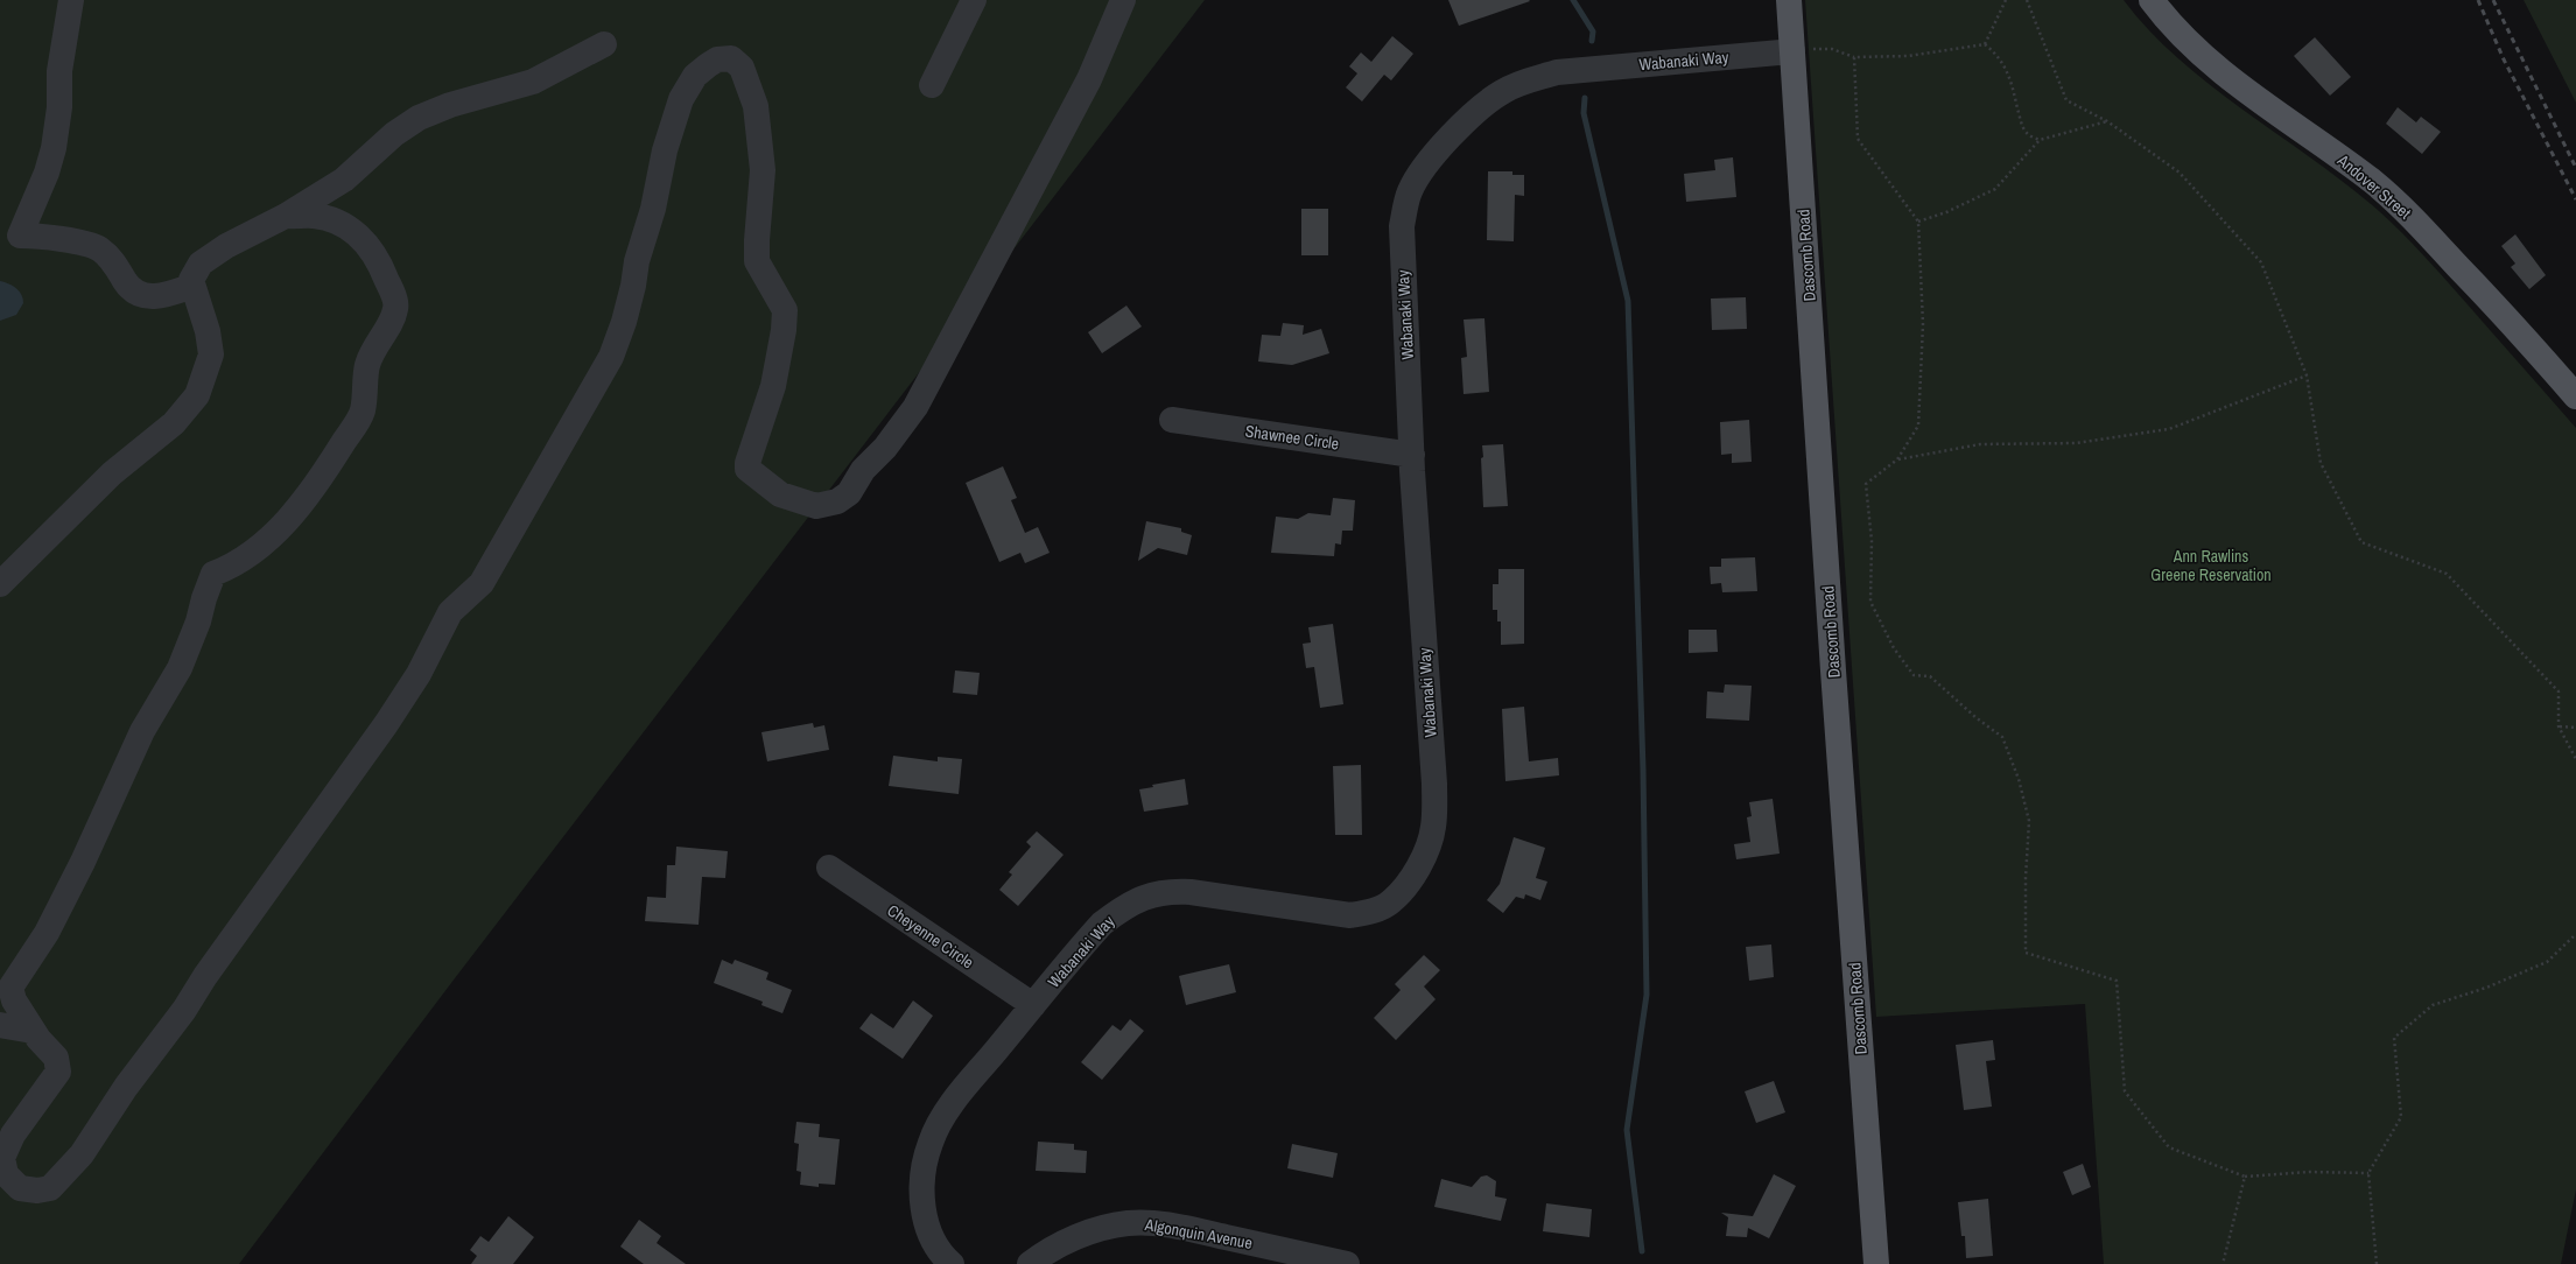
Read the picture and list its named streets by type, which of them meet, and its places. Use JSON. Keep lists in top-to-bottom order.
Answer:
{
  "streets": {
    "main road": ["Andover Street", "Dascomb Road"],
    "street": [
      "Wabanaki Way",
      "Shawnee Circle",
      "Cheyenne Circle",
      "Algonquin Avenue"
    ]
  },
  "crossings": [
    ["Wabanaki Way", "Dascomb Road"],
    ["Wabanaki Way", "Shawnee Circle"],
    ["Wabanaki Way", "Cheyenne Circle"]
  ],
  "parks": ["Ann Rawlins Greene Reservation"]
}
